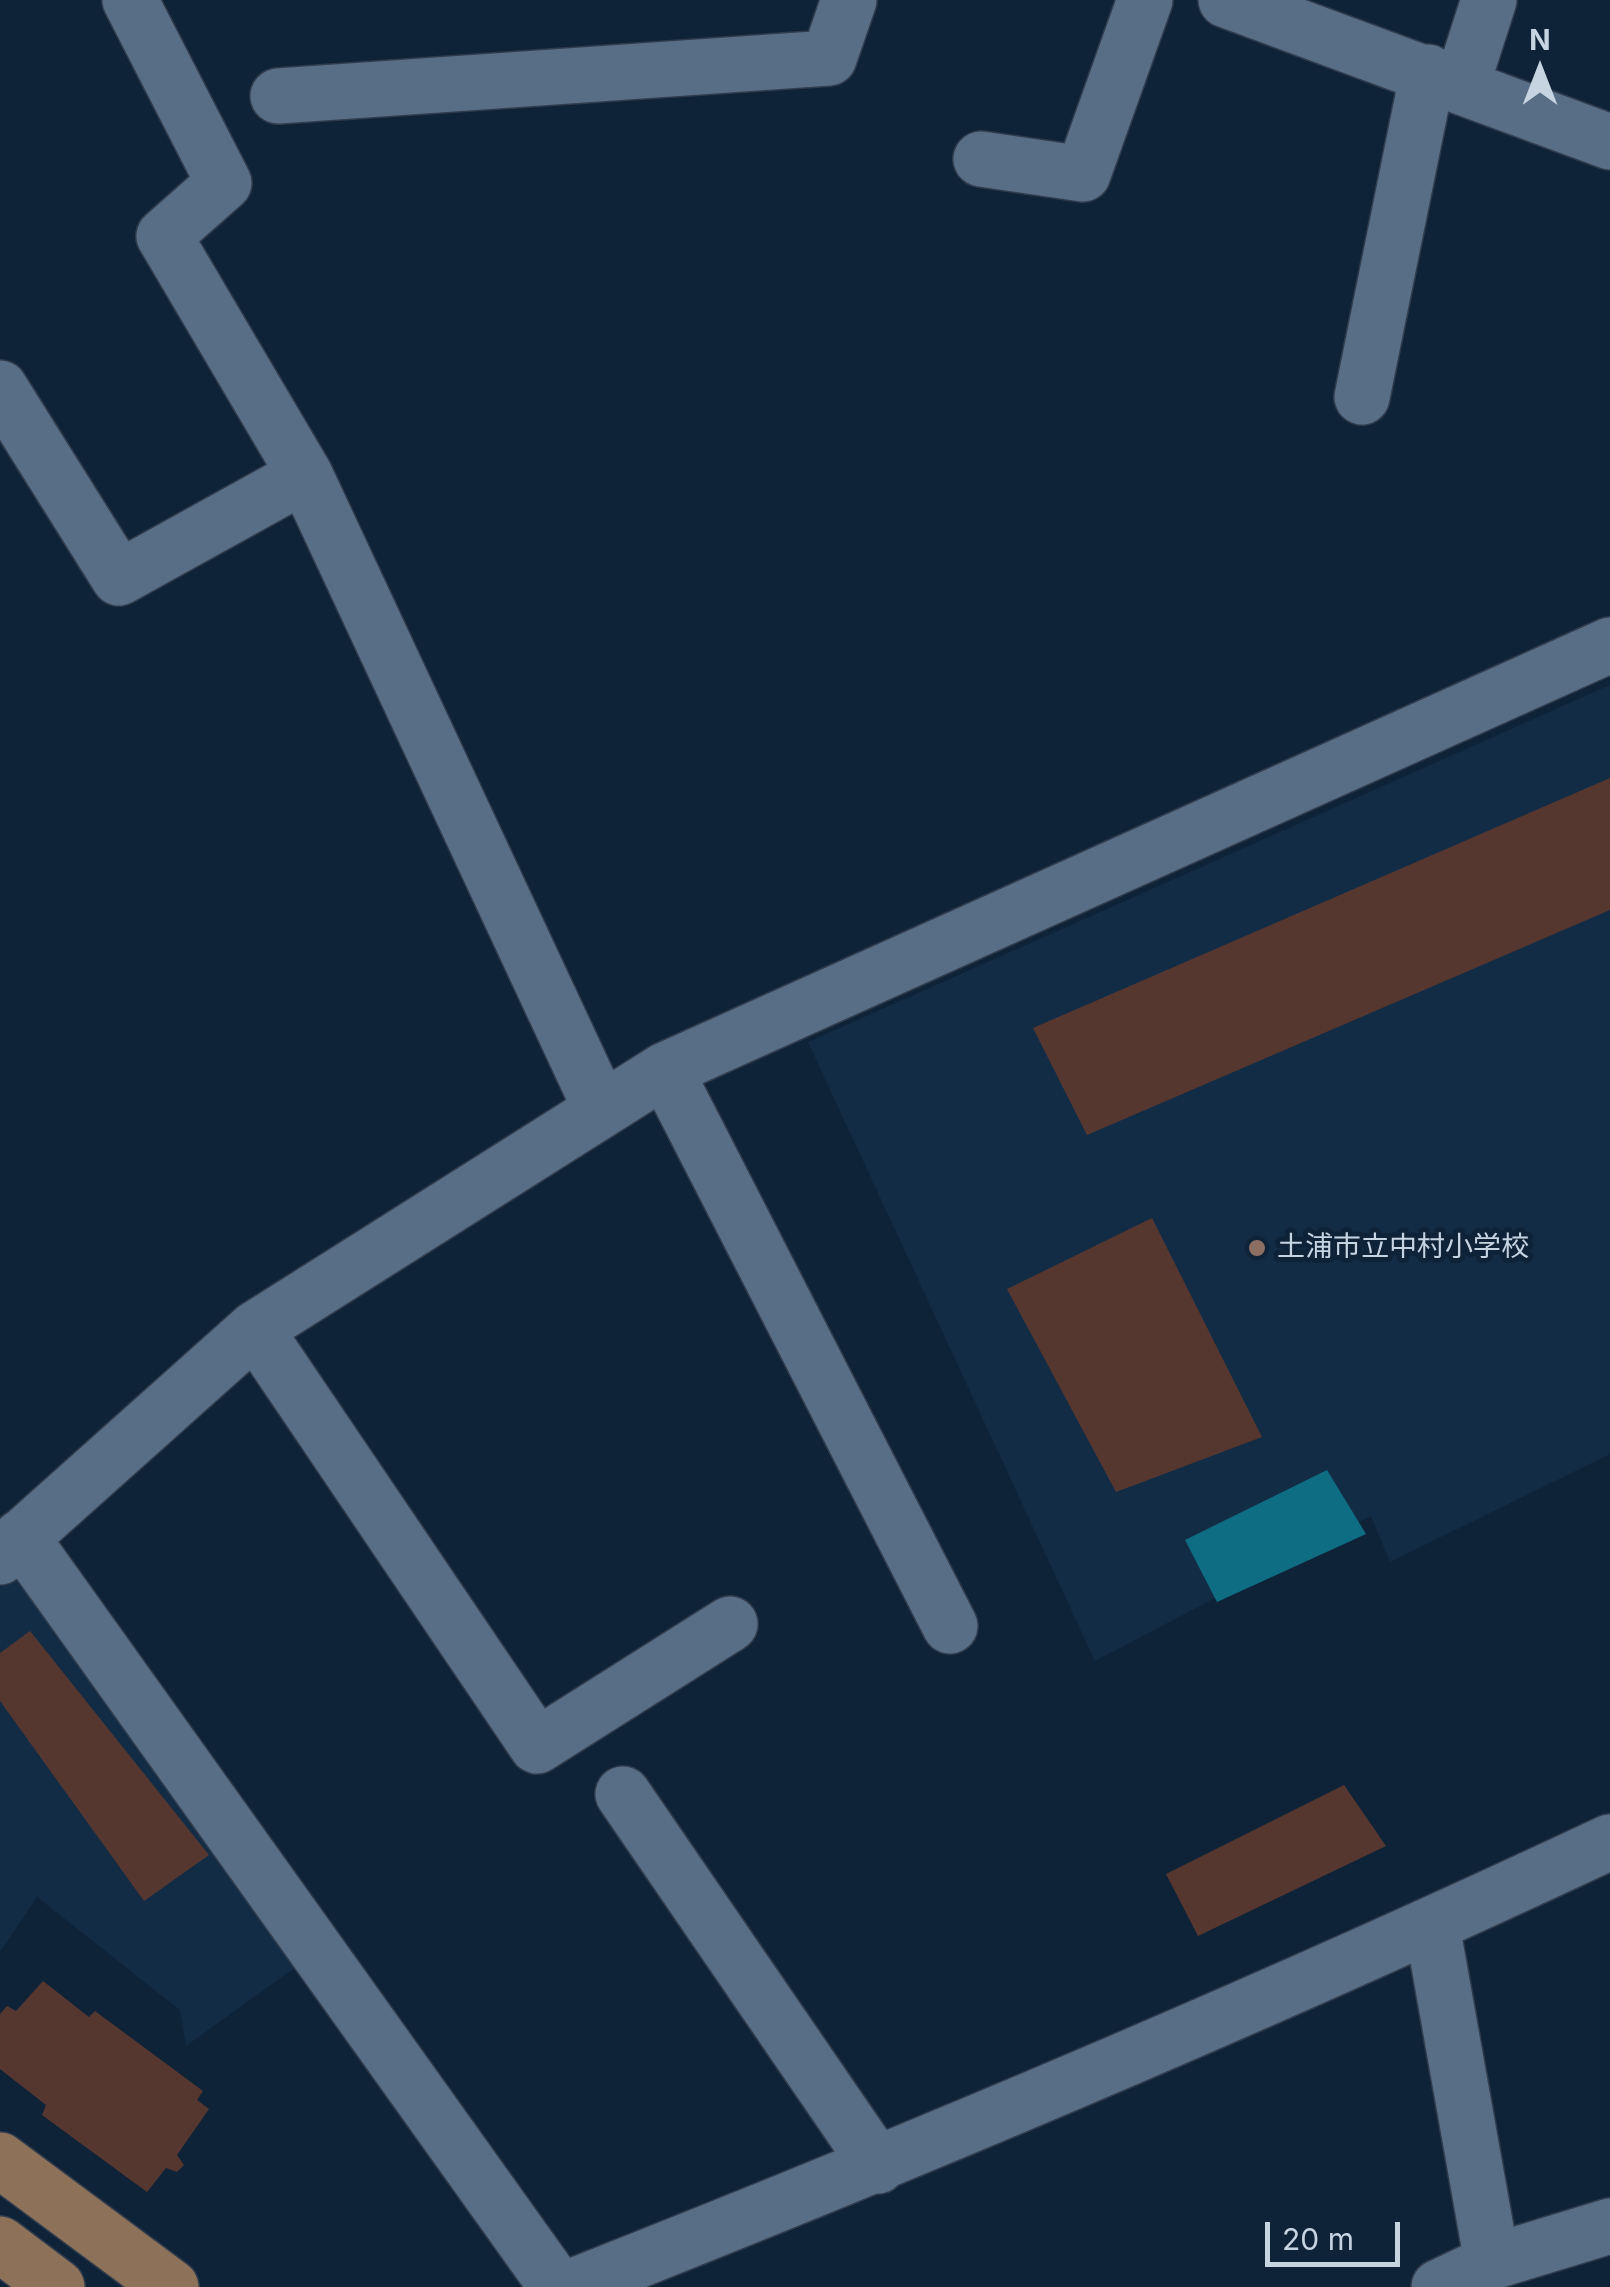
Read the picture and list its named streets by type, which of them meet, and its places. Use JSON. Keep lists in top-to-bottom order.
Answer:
{
  "places": ["土浦市立中村小学校"],
  "scale_bar": "20 m",
  "north": "top"
}
